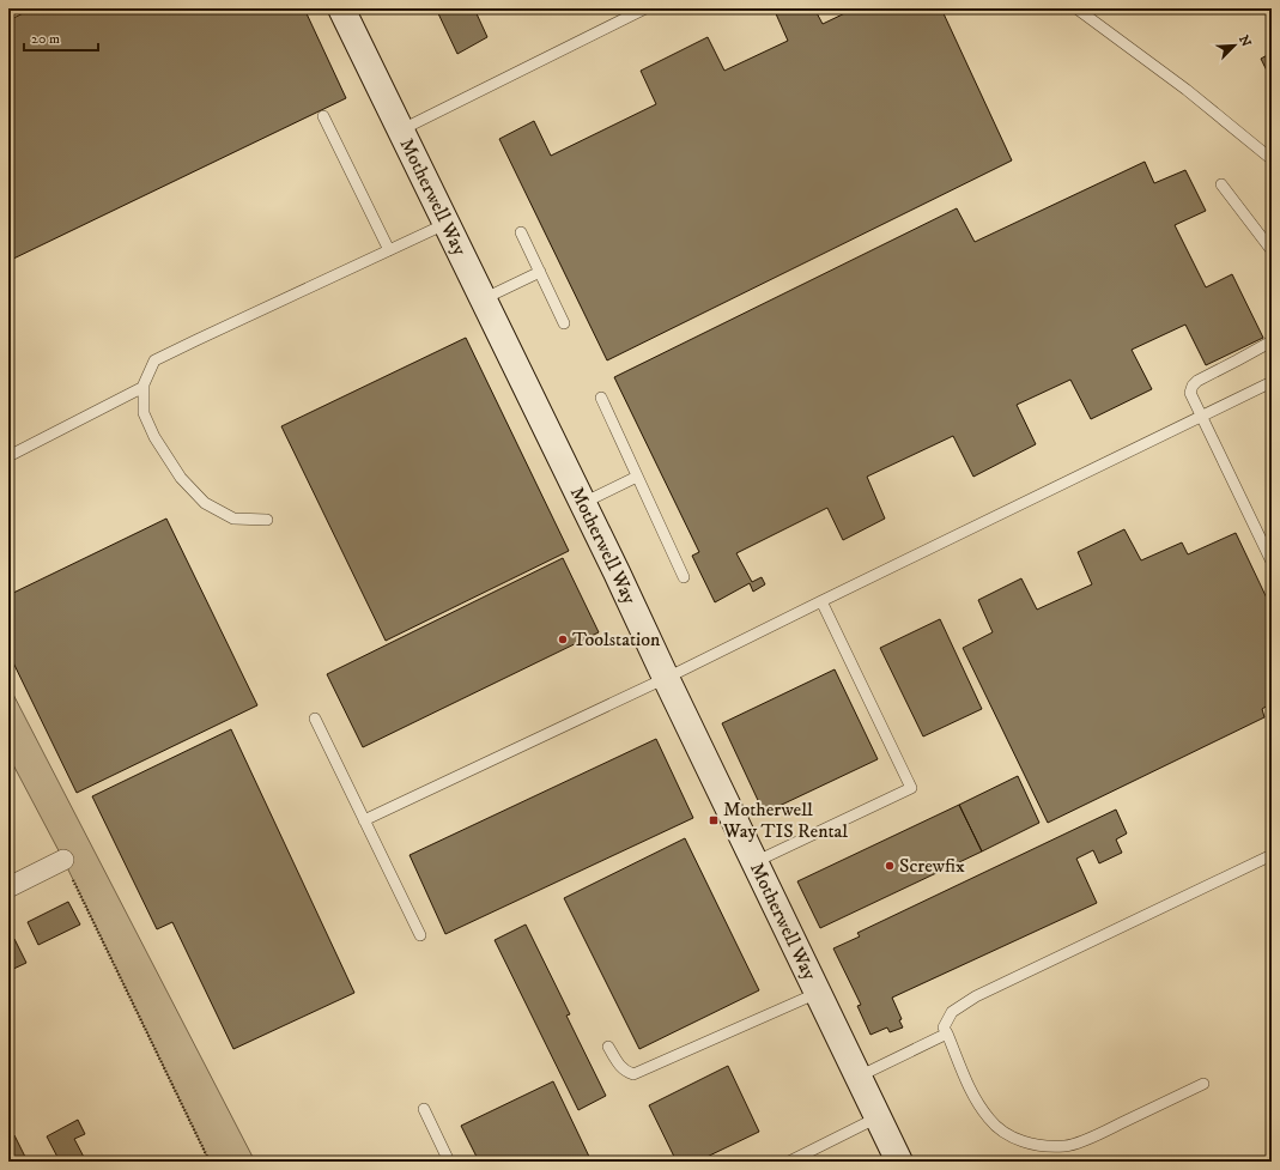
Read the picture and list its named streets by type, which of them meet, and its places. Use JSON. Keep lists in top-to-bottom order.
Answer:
{
  "streets": {
    "street": ["Motherwell Way"]
  },
  "places": {
    "other": ["Toolstation", "Screwfix"],
    "transit": ["Motherwell Way TIS Rental"]
  },
  "scale_bar": "20 m",
  "north": "top right"
}
